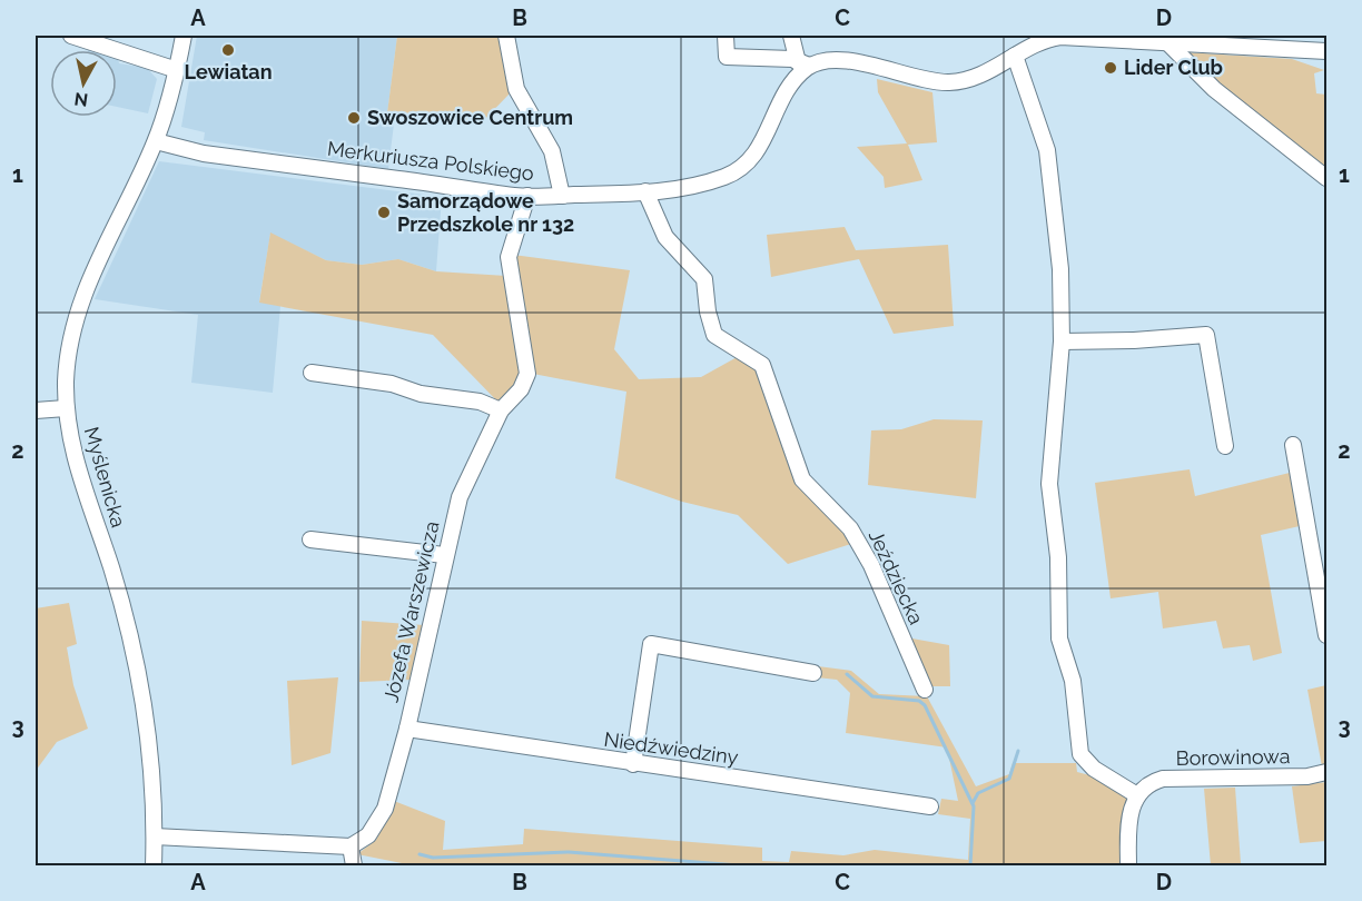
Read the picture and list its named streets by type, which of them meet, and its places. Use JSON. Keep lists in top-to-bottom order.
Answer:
{
  "streets": {
    "street": [
      "Merkuriusza Polskiego",
      "Myślenicka",
      "Jeździecka",
      "Józefa Warszewicza",
      "Niedźwiedziny",
      "Borowinowa"
    ]
  },
  "crossings": [
    ["Merkuriusza Polskiego", "Myślenicka"],
    ["Merkuriusza Polskiego", "Jeździecka"],
    ["Merkuriusza Polskiego", "Józefa Warszewicza"],
    ["Józefa Warszewicza", "Niedźwiedziny"]
  ],
  "places": [
    "Lewiatan",
    "Lider Club",
    "Swoszowice Centrum",
    "Samorządowe Przedszkole nr 132"
  ],
  "north": "bottom",
  "grid": {
    "columns": [
      "A",
      "B",
      "C",
      "D"
    ],
    "rows": ["1", "2", "3"]
  }
}
